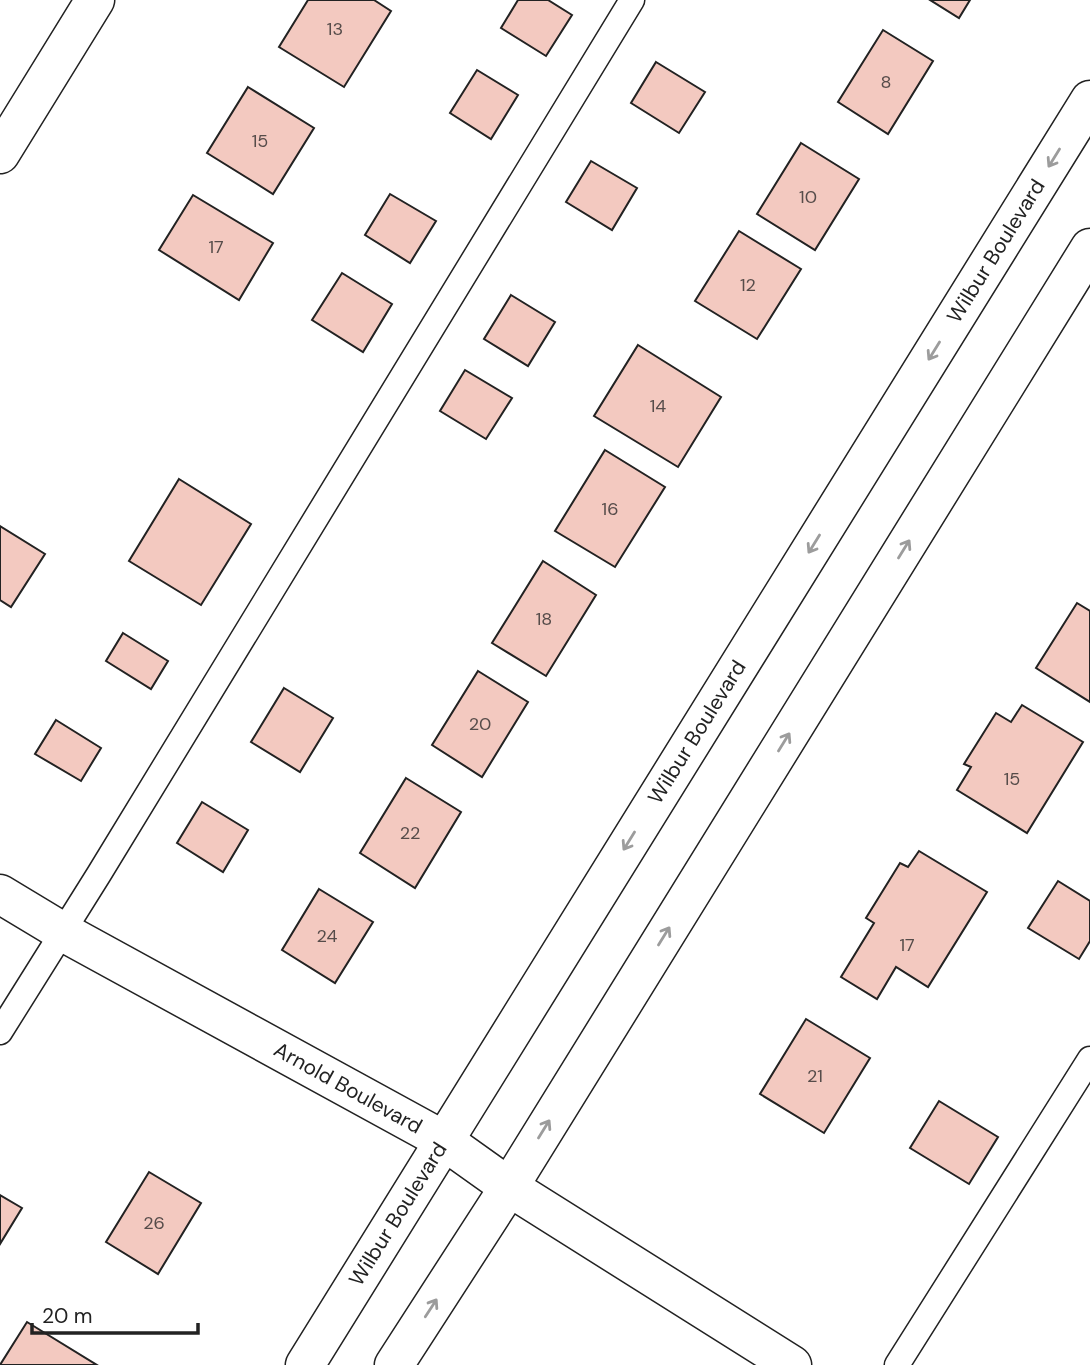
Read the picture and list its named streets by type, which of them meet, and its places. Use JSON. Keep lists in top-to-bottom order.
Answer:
{
  "streets": {
    "street": ["Wilbur Boulevard", "Arnold Boulevard"]
  },
  "crossings": [
    ["Wilbur Boulevard", "Arnold Boulevard"]
  ],
  "house_numbers": [
    "13",
    "8",
    "15",
    "10",
    "17",
    "12",
    "14",
    "16",
    "18",
    "20",
    "15",
    "22",
    "24",
    "17",
    "21",
    "26"
  ],
  "scale_bar": "20 m"
}
